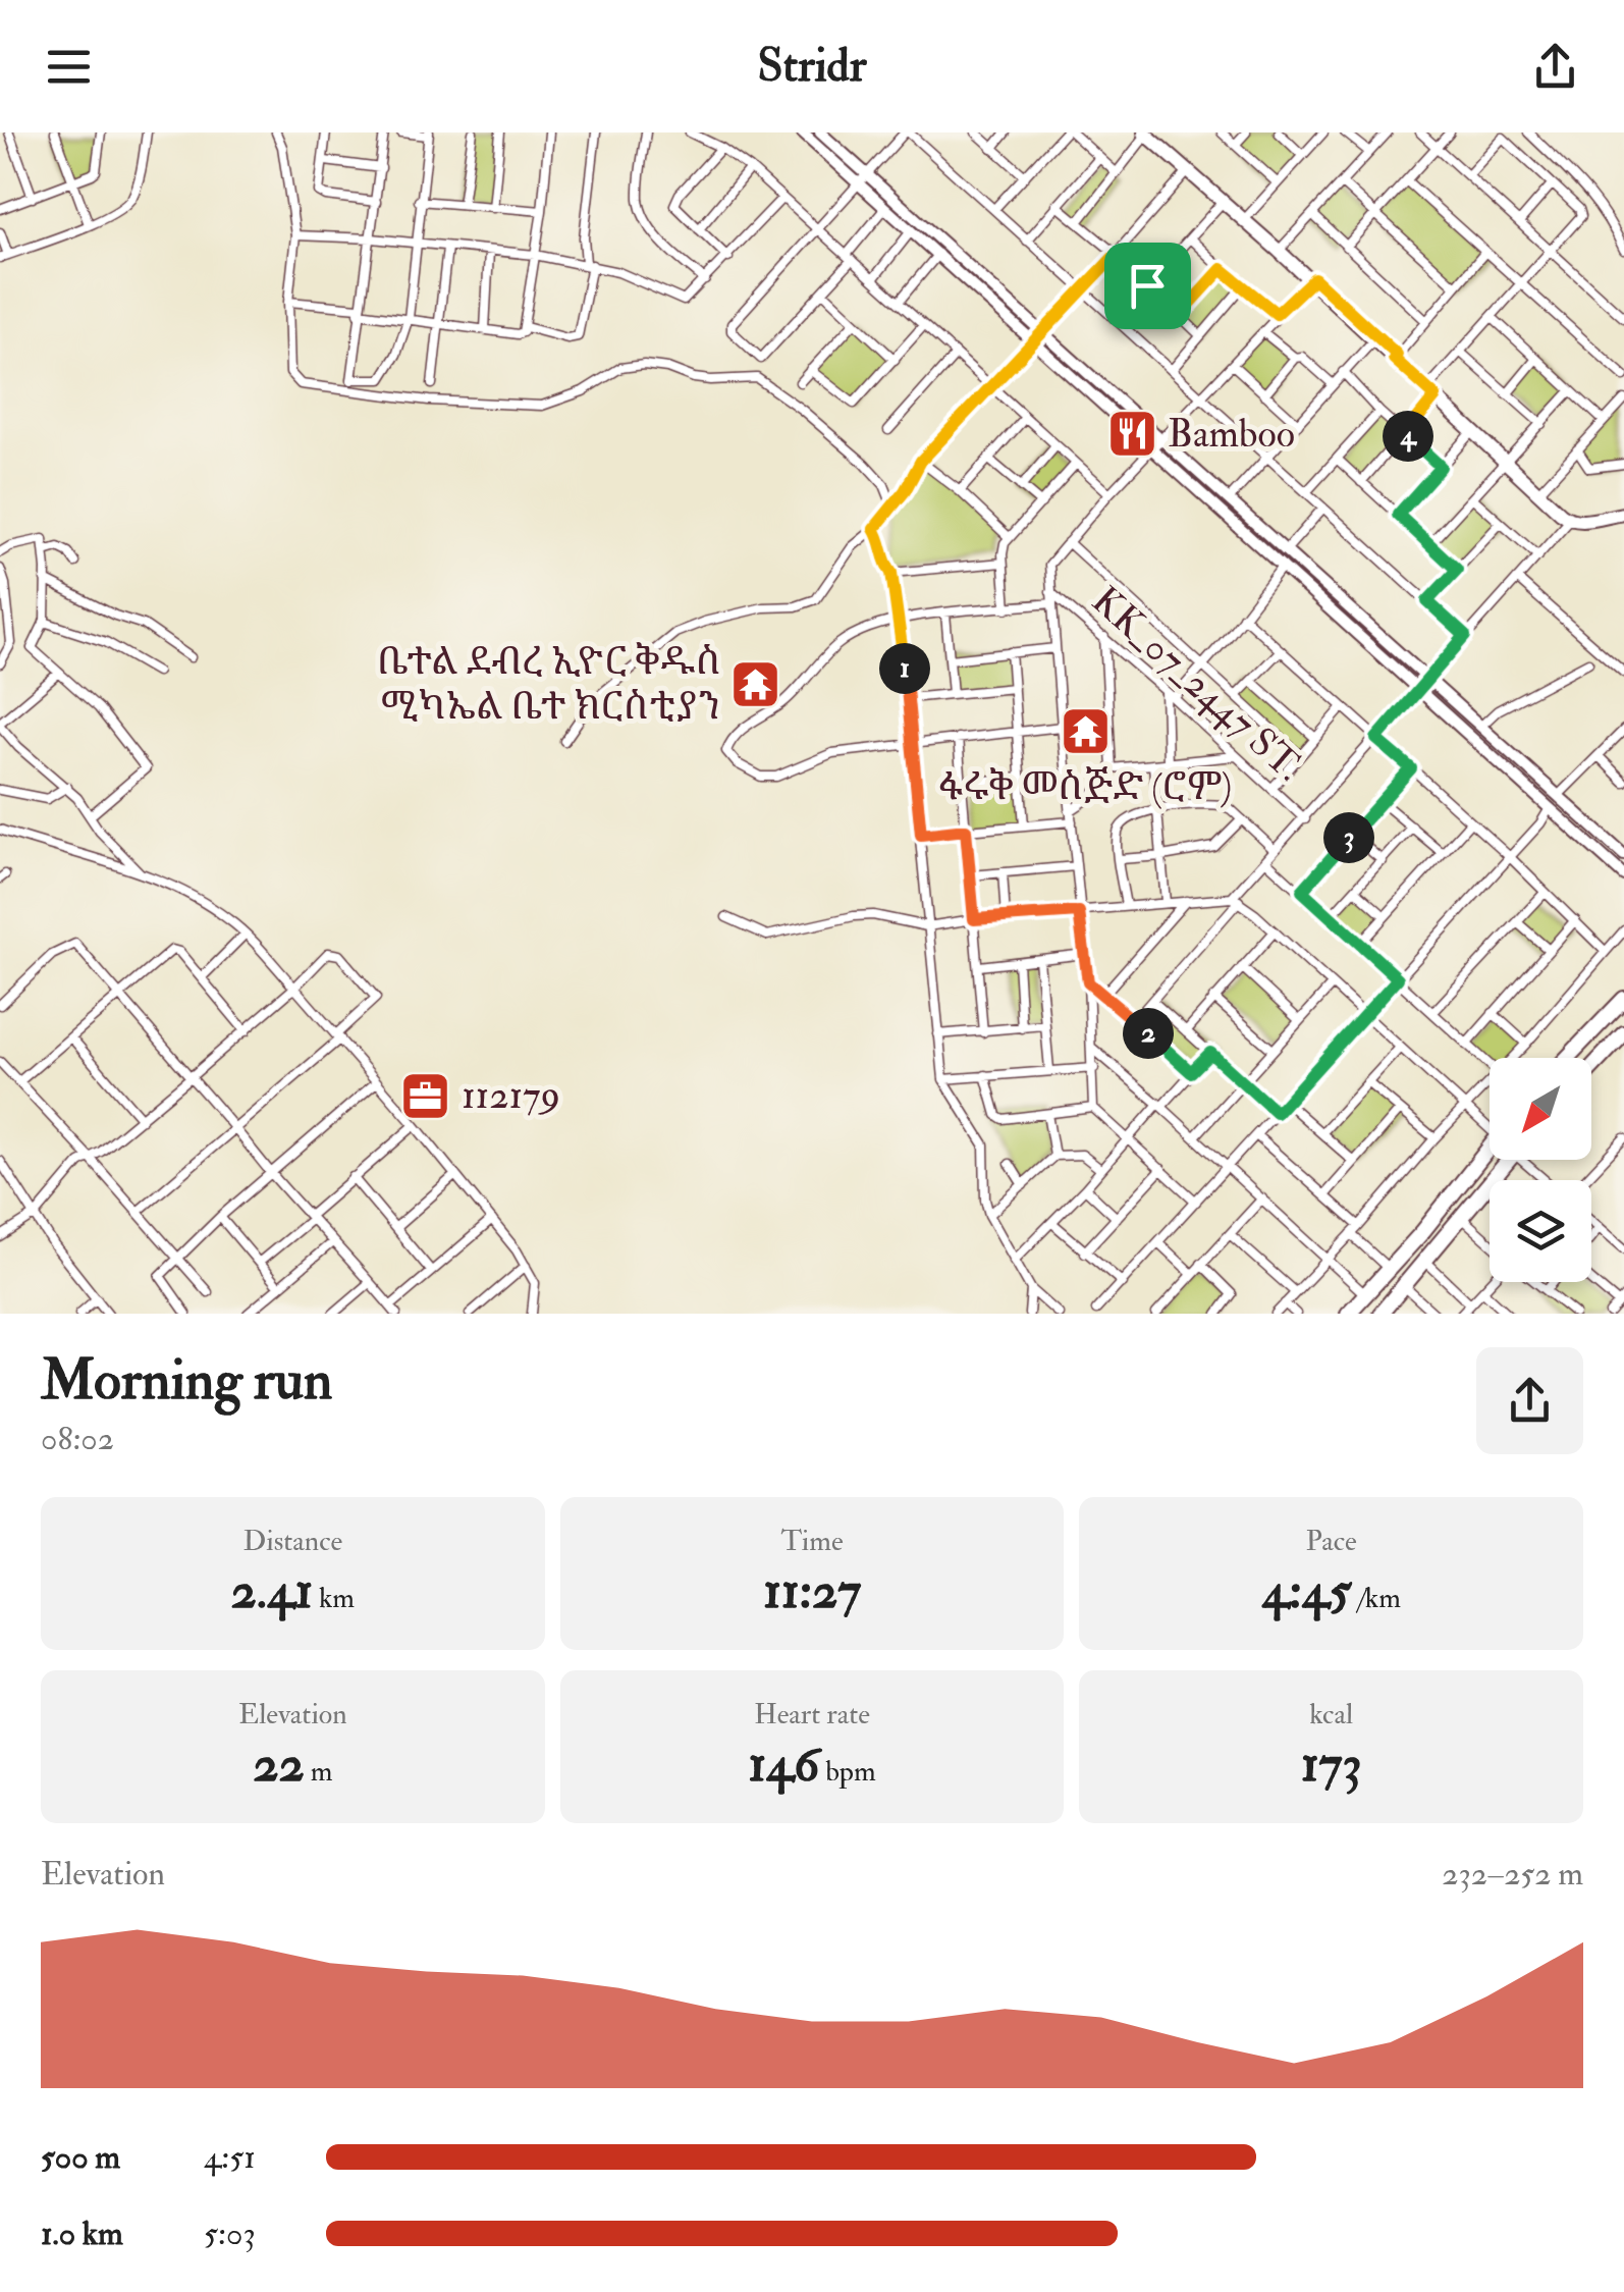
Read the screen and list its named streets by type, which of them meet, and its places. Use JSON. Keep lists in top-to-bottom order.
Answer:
{
  "streets": {
    "street": ["KK_07_2447 ST."]
  },
  "places": {
    "restaurant": ["Bamboo"],
    "temple": ["ቤተል ደብረ ኢዮር ቅዱስ ሚካኤል ቤተ ክርስቲያን", "ፋሩቅ መስጅድ (ሮም)"],
    "office": ["112179"]
  },
  "north": "bottom left",
  "page": {
    "header": "Stridr",
    "pins": [
      "4",
      "1",
      "3",
      "2"
    ],
    "heading": ["Morning run", "08:02"],
    "stats": [
      ["Distance", "2.41 km"],
      ["Time", "11:27"],
      ["Pace", "4:45 /km"],
      ["Elevation", "22 m"],
      ["Heart rate", "146 bpm"],
      ["kcal", "173"]
    ],
    "chart": ["Elevation", "232–252 m"],
    "list": [
      {
        "name": "500 m",
        "note": "4:51"
      },
      {
        "name": "1.0 km",
        "note": "5:03"
      }
    ]
  }
}
